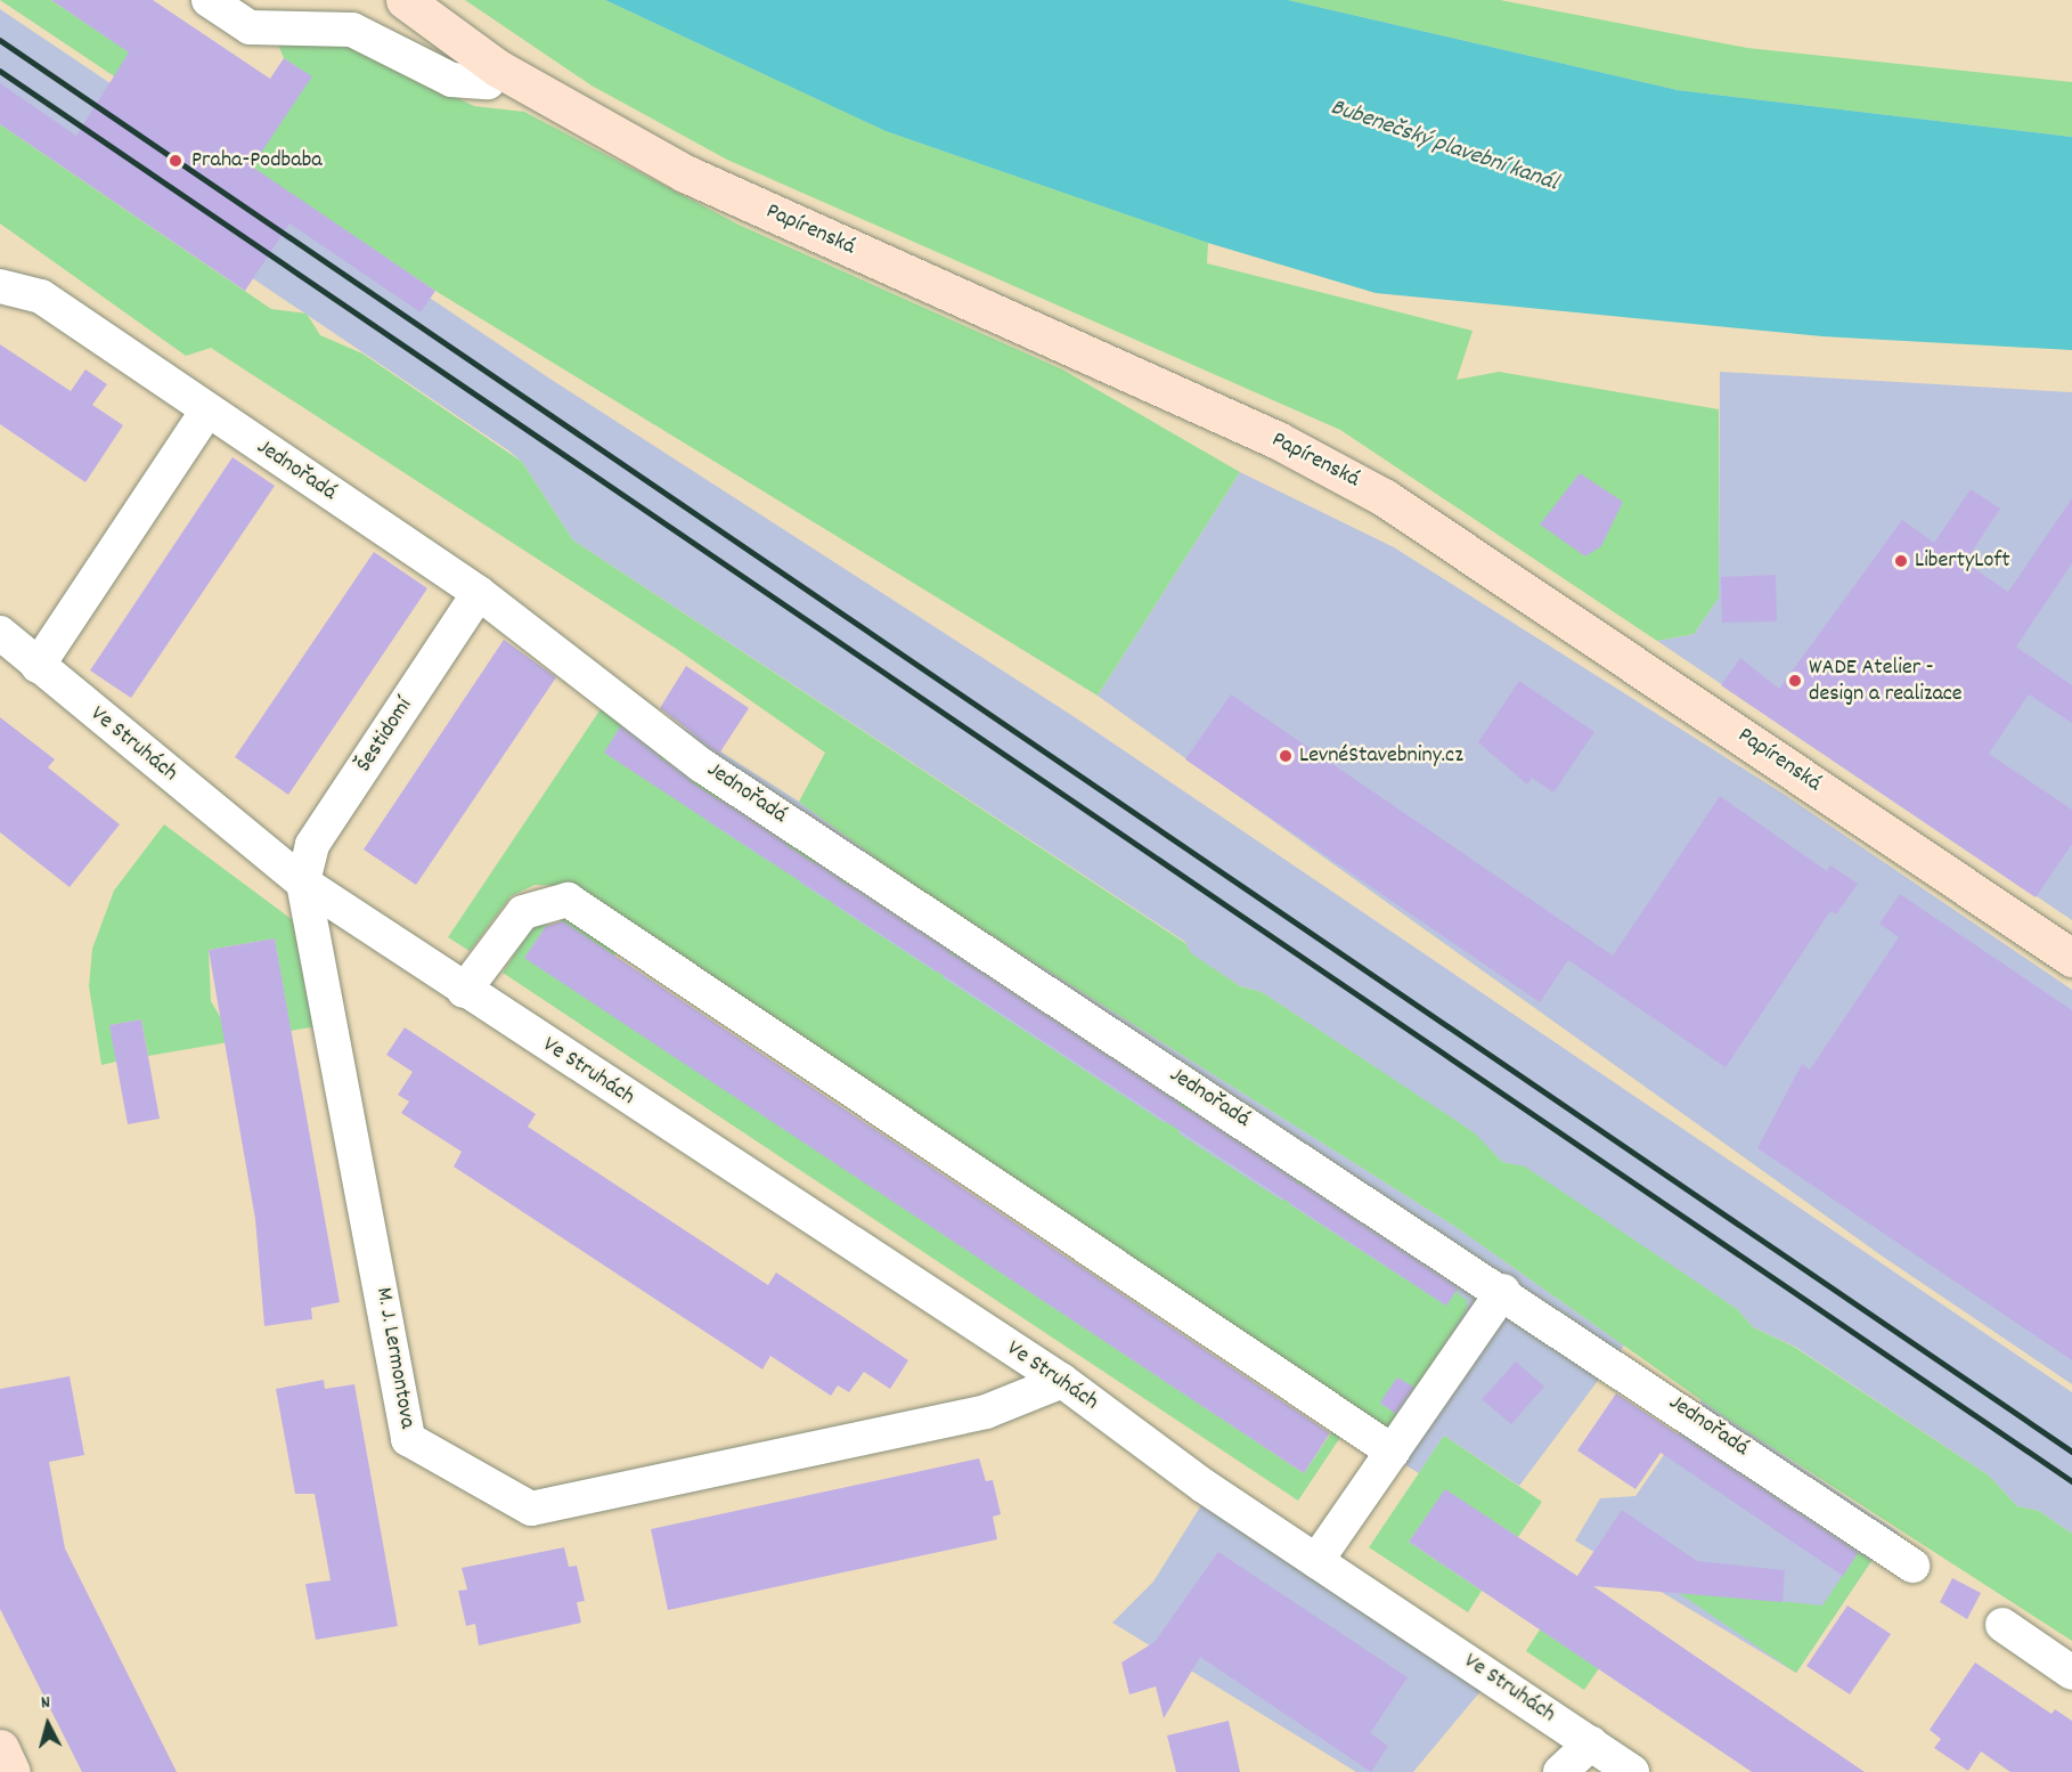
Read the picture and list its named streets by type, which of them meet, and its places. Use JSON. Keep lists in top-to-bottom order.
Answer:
{
  "streets": {
    "street": [
      "Papírenská",
      "Jednořadá",
      "Šestidomí",
      "Ve Struhách",
      "M. J. Lermontova"
    ]
  },
  "crossings": [
    ["Jednořadá", "Šestidomí"],
    ["Šestidomí", "Ve Struhách"],
    ["Šestidomí", "M. J. Lermontova"],
    ["Ve Struhách", "M. J. Lermontova"]
  ],
  "water": ["Bubenečský plavební kanál"],
  "places": [
    "Praha-Podbaba",
    "LibertyLoft",
    "WADE Atelier - design a realizace",
    "LevnéStavebniny.cz"
  ],
  "north": "top"
}
